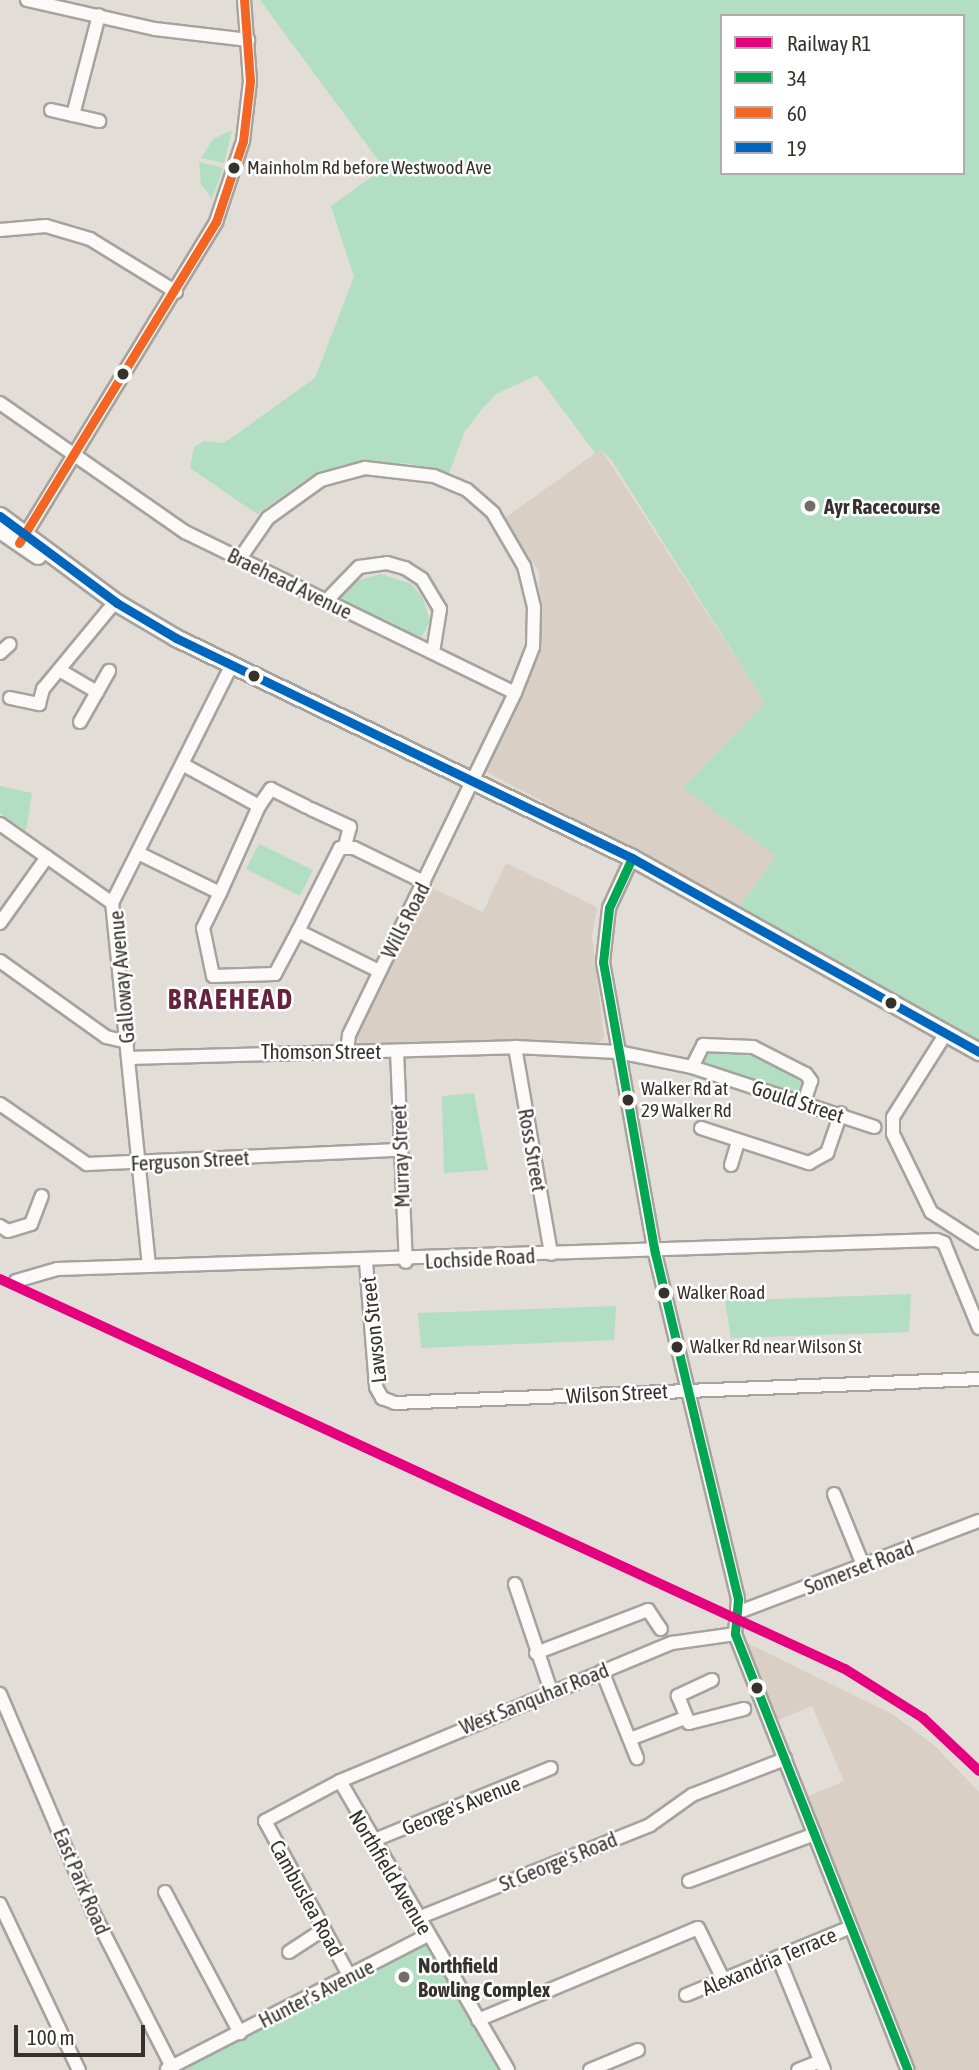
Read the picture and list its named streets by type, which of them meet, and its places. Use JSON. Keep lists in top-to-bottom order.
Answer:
{
  "streets": {
    "street": [
      "Braehead Avenue",
      "Wills Road",
      "Galloway Avenue",
      "Thomson Street",
      "Gould Street",
      "Ross Street",
      "Murray Street",
      "Ferguson Street",
      "Lochside Road",
      "Lawson Street",
      "Wilson Street",
      "Somerset Road",
      "West Sanquhar Road",
      "George's Avenue",
      "St George's Road",
      "Northfield Avenue",
      "East Park Road",
      "Cambuslea Road",
      "Alexandria Terrace",
      "Hunter's Avenue"
    ]
  },
  "crossings": [
    ["Braehead Avenue", "Wills Road"],
    ["Wills Road", "Thomson Street"],
    ["Galloway Avenue", "Thomson Street"],
    ["Galloway Avenue", "Ferguson Street"],
    ["Galloway Avenue", "Lochside Road"],
    ["Thomson Street", "Gould Street"],
    ["Thomson Street", "Ross Street"],
    ["Thomson Street", "Murray Street"],
    ["Gould Street", "Ross Street"],
    ["Ross Street", "Lochside Road"],
    ["Murray Street", "Ferguson Street"],
    ["Murray Street", "Lochside Road"],
    ["Lochside Road", "Lawson Street"],
    ["Lawson Street", "Wilson Street"],
    ["West Sanquhar Road", "Northfield Avenue"],
    ["West Sanquhar Road", "Cambuslea Road"],
    ["George's Avenue", "Northfield Avenue"],
    ["St George's Road", "Northfield Avenue"],
    ["Northfield Avenue", "Cambuslea Road"],
    ["Northfield Avenue", "Hunter's Avenue"],
    ["East Park Road", "Hunter's Avenue"],
    ["Cambuslea Road", "Hunter's Avenue"]
  ],
  "districts": ["BRAEHEAD"],
  "places": [
    "Mainholm Rd before Westwood Ave",
    "Ayr Racecourse",
    "Walker Rd at 29 Walker Rd",
    "Walker Road",
    "Walker Rd near Wilson St",
    "Northfield Bowling Complex"
  ],
  "lines": [
    "transit line 60",
    "transit line 19",
    "transit line 34",
    "rail line R1"
  ],
  "legend": [
    "Railway R1",
    "34",
    "60",
    "19"
  ],
  "scale_bar": "100 m"
}
